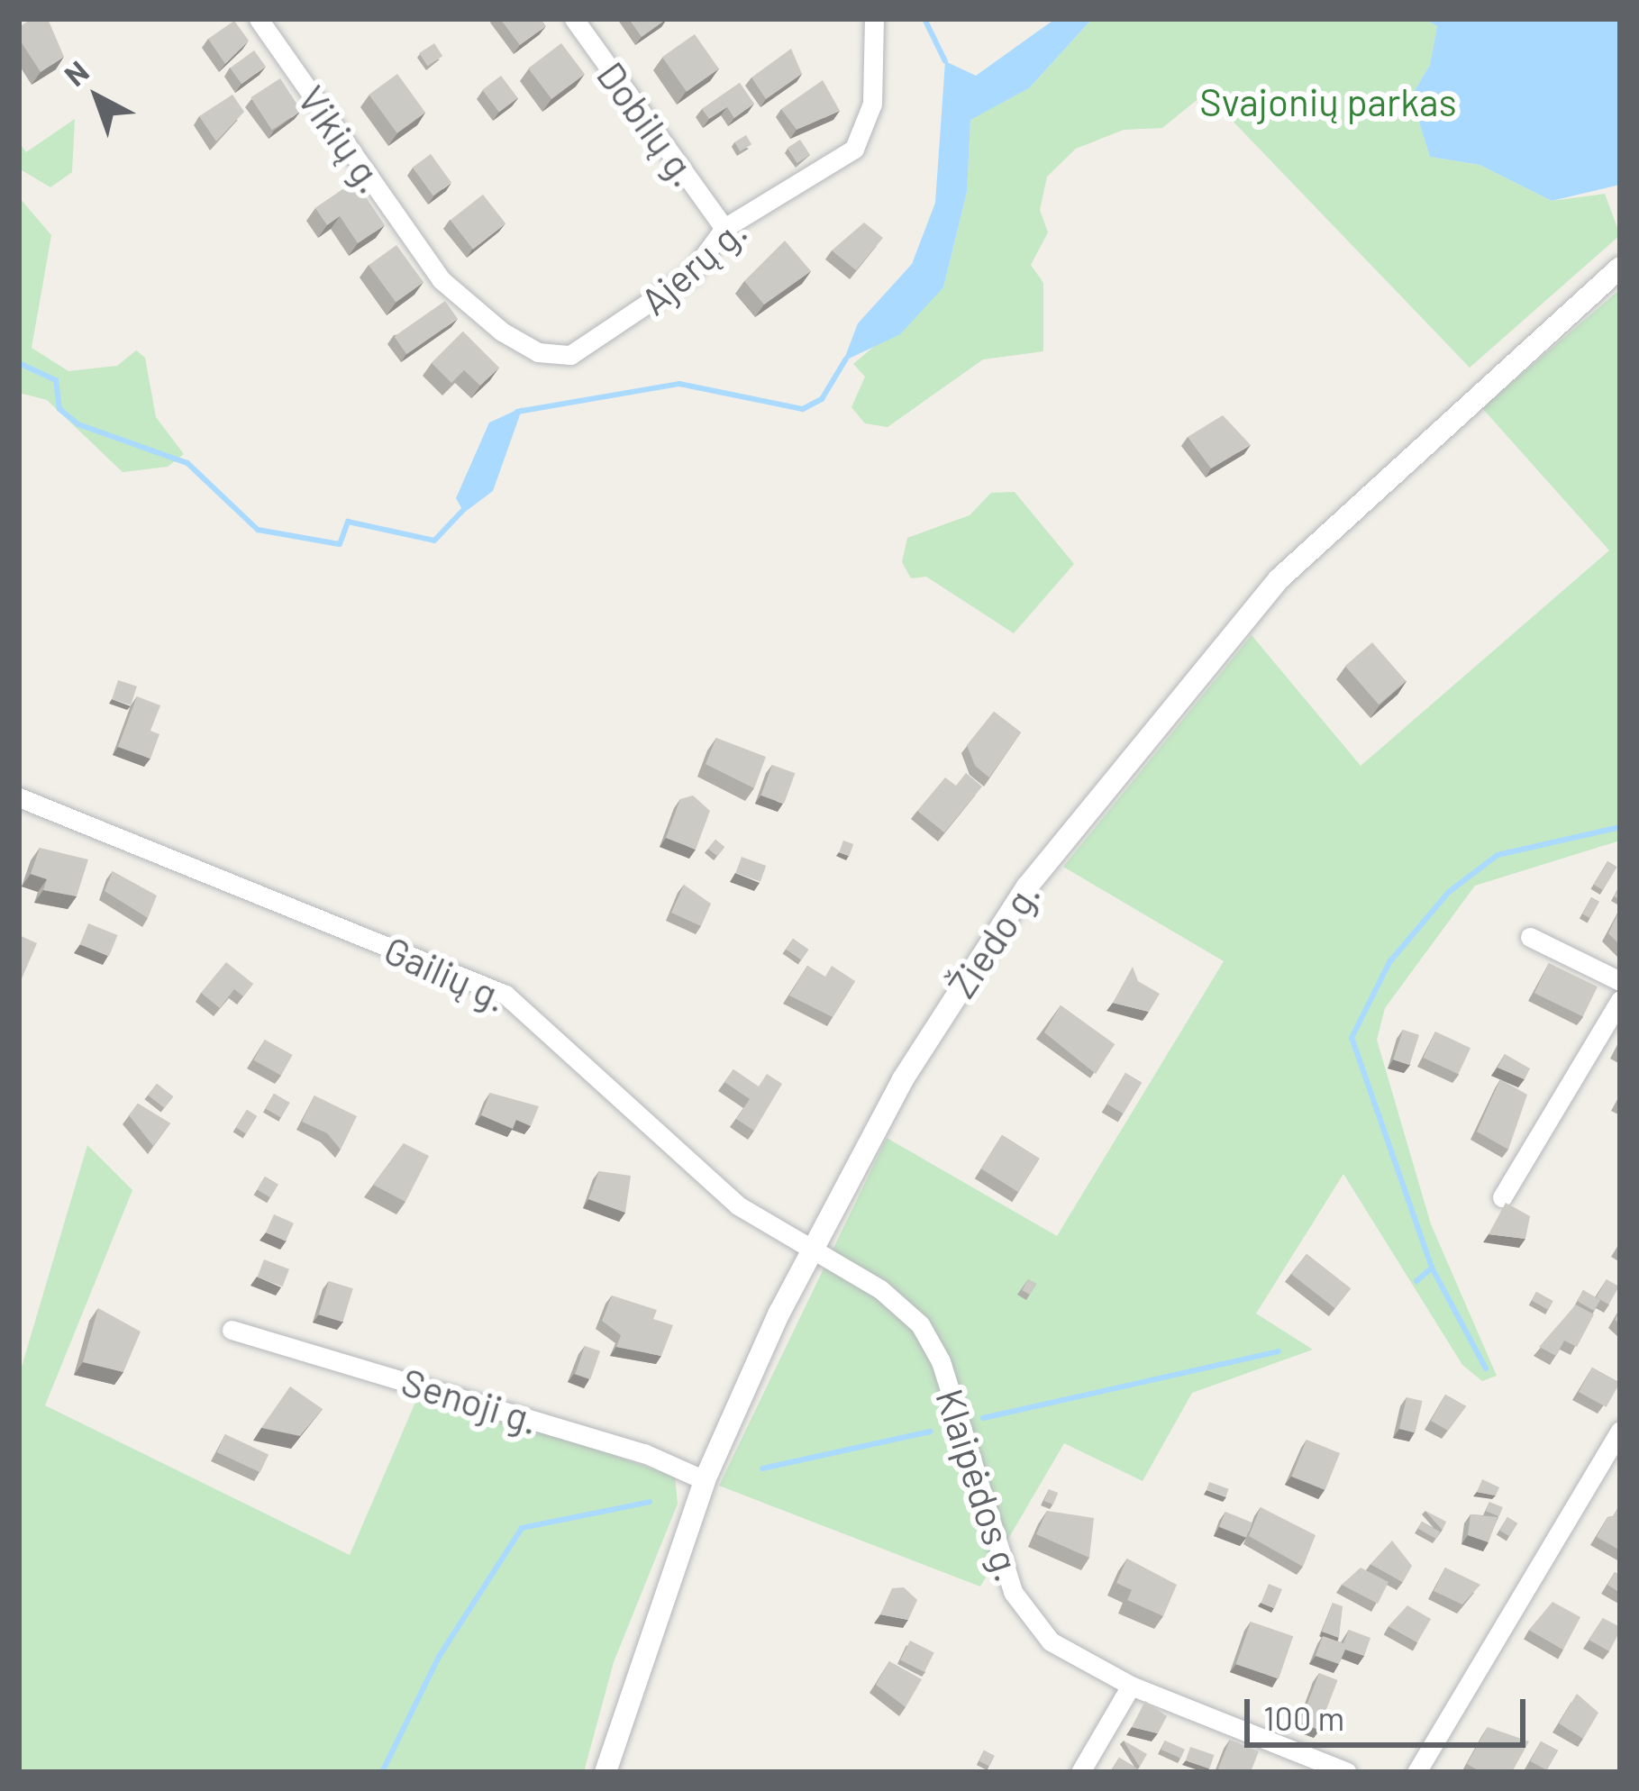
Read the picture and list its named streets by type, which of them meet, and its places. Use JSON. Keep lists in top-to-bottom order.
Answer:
{
  "streets": {
    "street": [
      "Dobilų g.",
      "Vikių g.",
      "Ajerų g.",
      "Žiedo g.",
      "Gailių g.",
      "Senoji g.",
      "Klaipėdos g."
    ]
  },
  "crossings": [
    ["Dobilų g.", "Ajerų g."],
    ["Vikių g.", "Ajerų g."],
    ["Žiedo g.", "Gailių g."],
    ["Žiedo g.", "Senoji g."],
    ["Žiedo g.", "Klaipėdos g."],
    ["Gailių g.", "Klaipėdos g."]
  ],
  "parks": ["Svajonių parkas"],
  "scale_bar": "100 m",
  "north": "top left"
}
